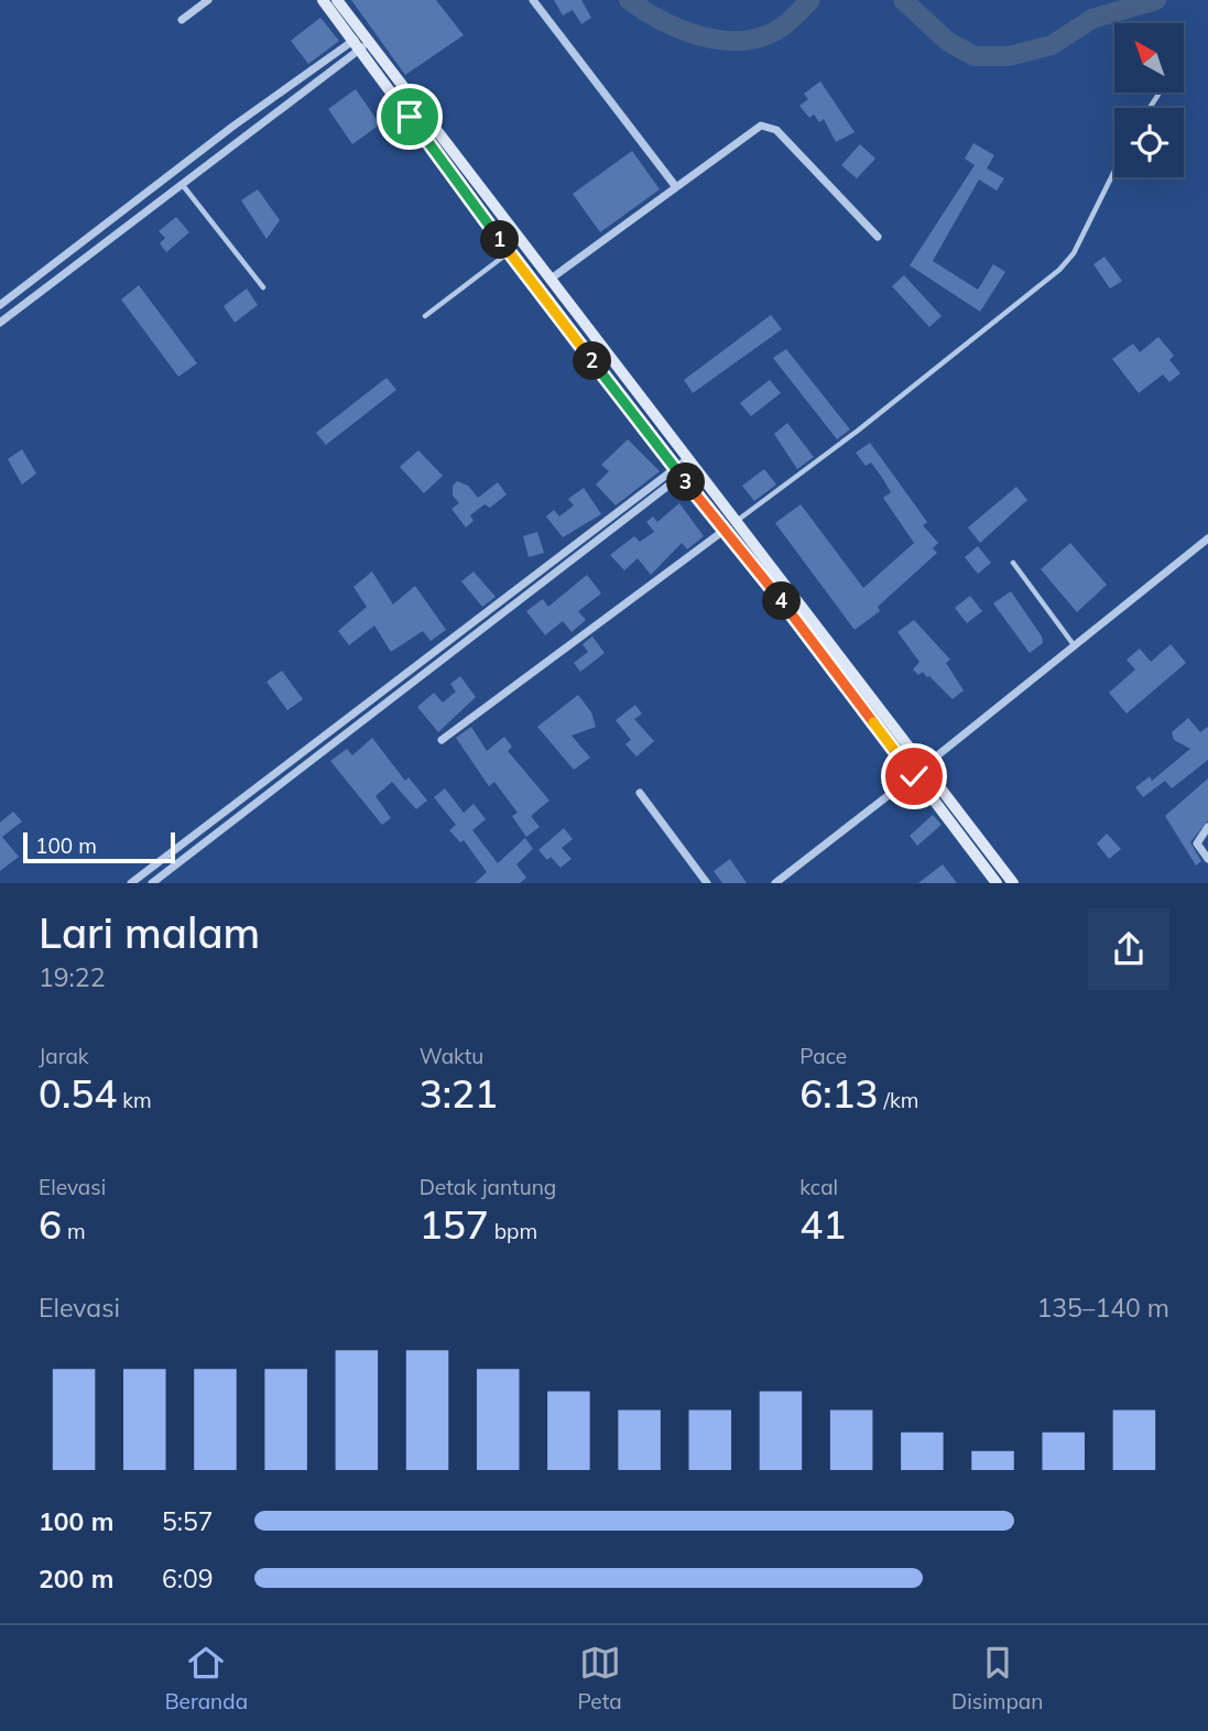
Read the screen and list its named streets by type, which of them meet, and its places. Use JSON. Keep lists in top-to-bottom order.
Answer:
{
  "scale_bar": "100 m",
  "north": "top left",
  "page": {
    "pins": [
      "1",
      "2",
      "3",
      "4"
    ],
    "scale": "100 m",
    "heading": ["Lari malam", "19:22"],
    "stats": [
      ["Jarak", "0.54 km"],
      ["Waktu", "3:21"],
      ["Pace", "6:13 /km"],
      ["Elevasi", "6 m"],
      ["Detak jantung", "157 bpm"],
      ["kcal", "41"]
    ],
    "chart": ["Elevasi", "135–140 m"],
    "list": [
      {
        "name": "100 m",
        "note": "5:57"
      },
      {
        "name": "200 m",
        "note": "6:09"
      }
    ],
    "tabs": ["Beranda", "Peta", "Disimpan"]
  }
}
